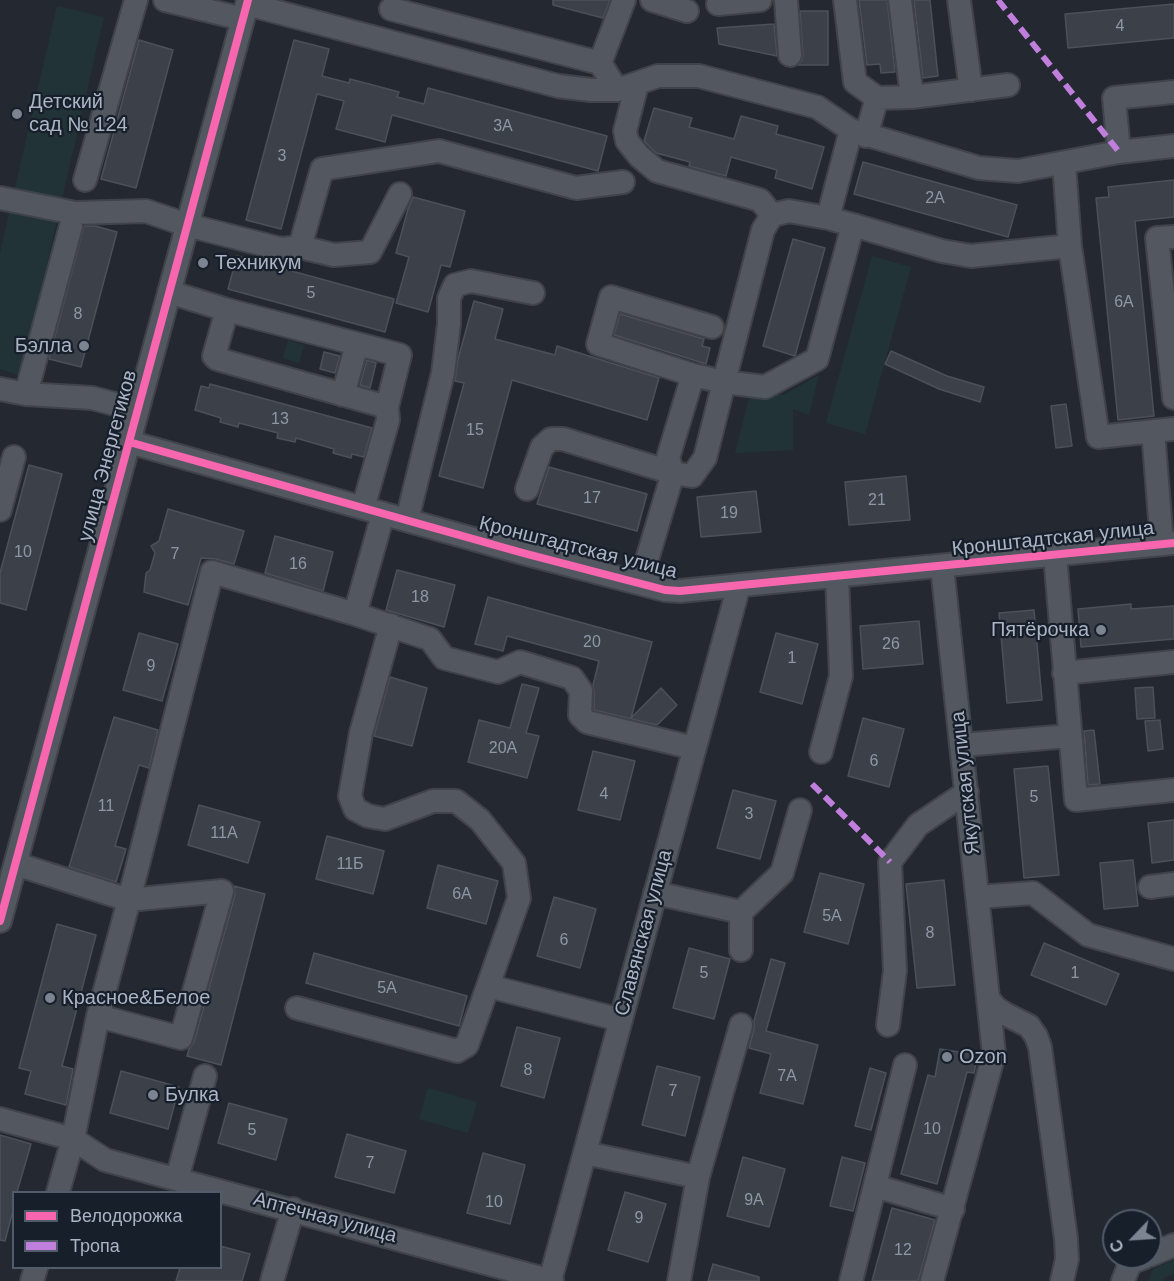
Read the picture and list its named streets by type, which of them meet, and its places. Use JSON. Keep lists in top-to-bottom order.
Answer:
{
  "streets": {
    "street": [
      "улица Энергетиков",
      "Кронштадтская улица",
      "Якутская улица",
      "Славянская улица",
      "Аптечная улица"
    ]
  },
  "crossings": [
    ["улица Энергетиков", "Кронштадтская улица"],
    ["Кронштадтская улица", "Якутская улица"],
    ["Кронштадтская улица", "Славянская улица"],
    ["Славянская улица", "Аптечная улица"]
  ],
  "places": [
    "Детский сад № 124",
    "Техникум",
    "Бэлла",
    "Пятёрочка",
    "Красное&Белое",
    "Ozon",
    "Булка"
  ],
  "house_numbers": [
    "4",
    "3А",
    "3",
    "2А",
    "5",
    "6А",
    "8",
    "13",
    "15",
    "17",
    "21",
    "19",
    "10",
    "7",
    "16",
    "18",
    "20",
    "26",
    "1",
    "9",
    "20А",
    "6",
    "4",
    "5",
    "11",
    "3",
    "11А",
    "11Б",
    "6А",
    "5А",
    "8",
    "6",
    "5",
    "1",
    "5А",
    "8",
    "7А",
    "7",
    "10",
    "5",
    "7",
    "9А",
    "10",
    "9",
    "12"
  ],
  "legend": ["Велодорожка", "Тропа"],
  "north": "bottom left"
}
